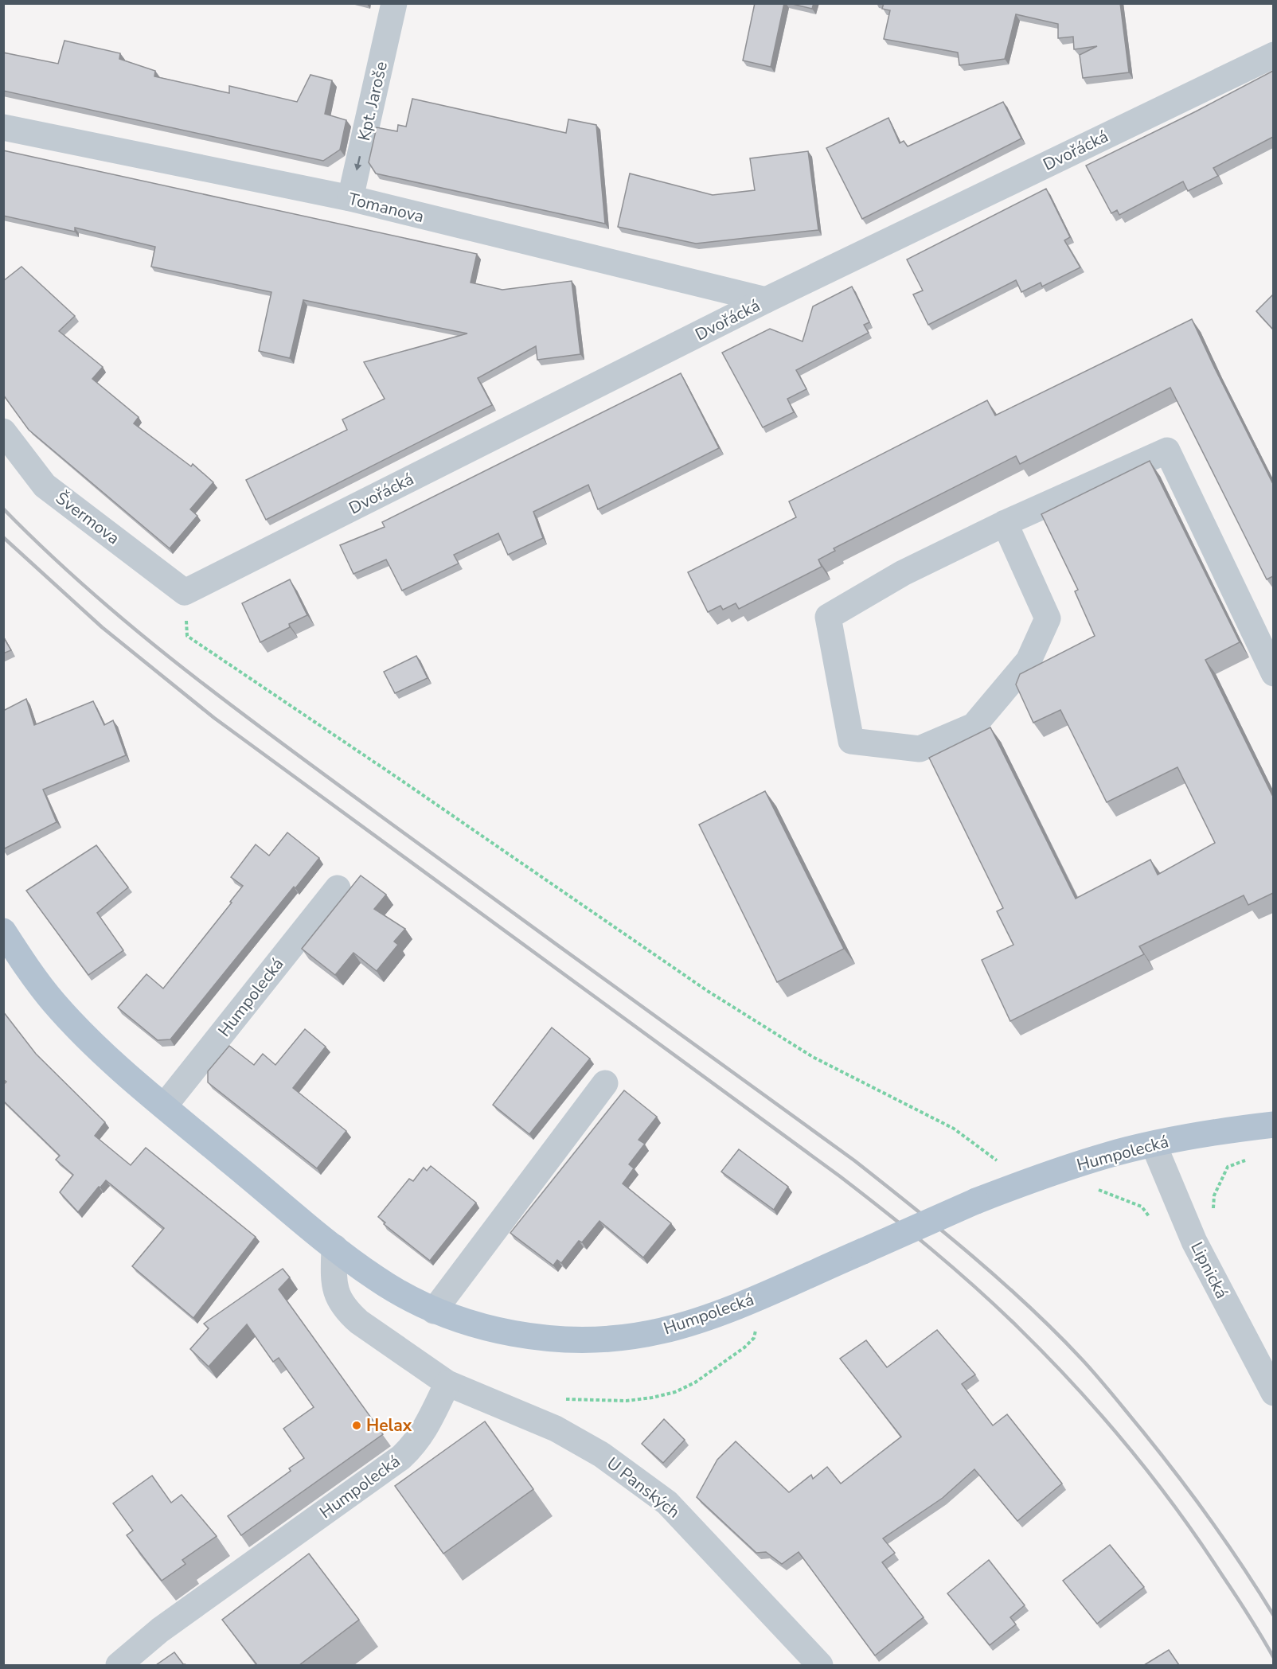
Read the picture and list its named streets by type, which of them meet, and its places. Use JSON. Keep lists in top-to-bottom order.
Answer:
{
  "streets": {
    "main road": ["Humpolecká"],
    "street": [
      "Kpt. Jaroše",
      "Dvořácká",
      "Tomanova",
      "Švermova",
      "Lipnická",
      "U Panských"
    ]
  },
  "crossings": [
    ["Kpt. Jaroše", "Tomanova"],
    ["Dvořácká", "Tomanova"],
    ["Dvořácká", "Švermova"],
    ["Humpolecká", "Lipnická"],
    ["Humpolecká", "U Panských"]
  ],
  "one_way": ["Kpt. Jaroše"],
  "places": ["Helax"]
}
